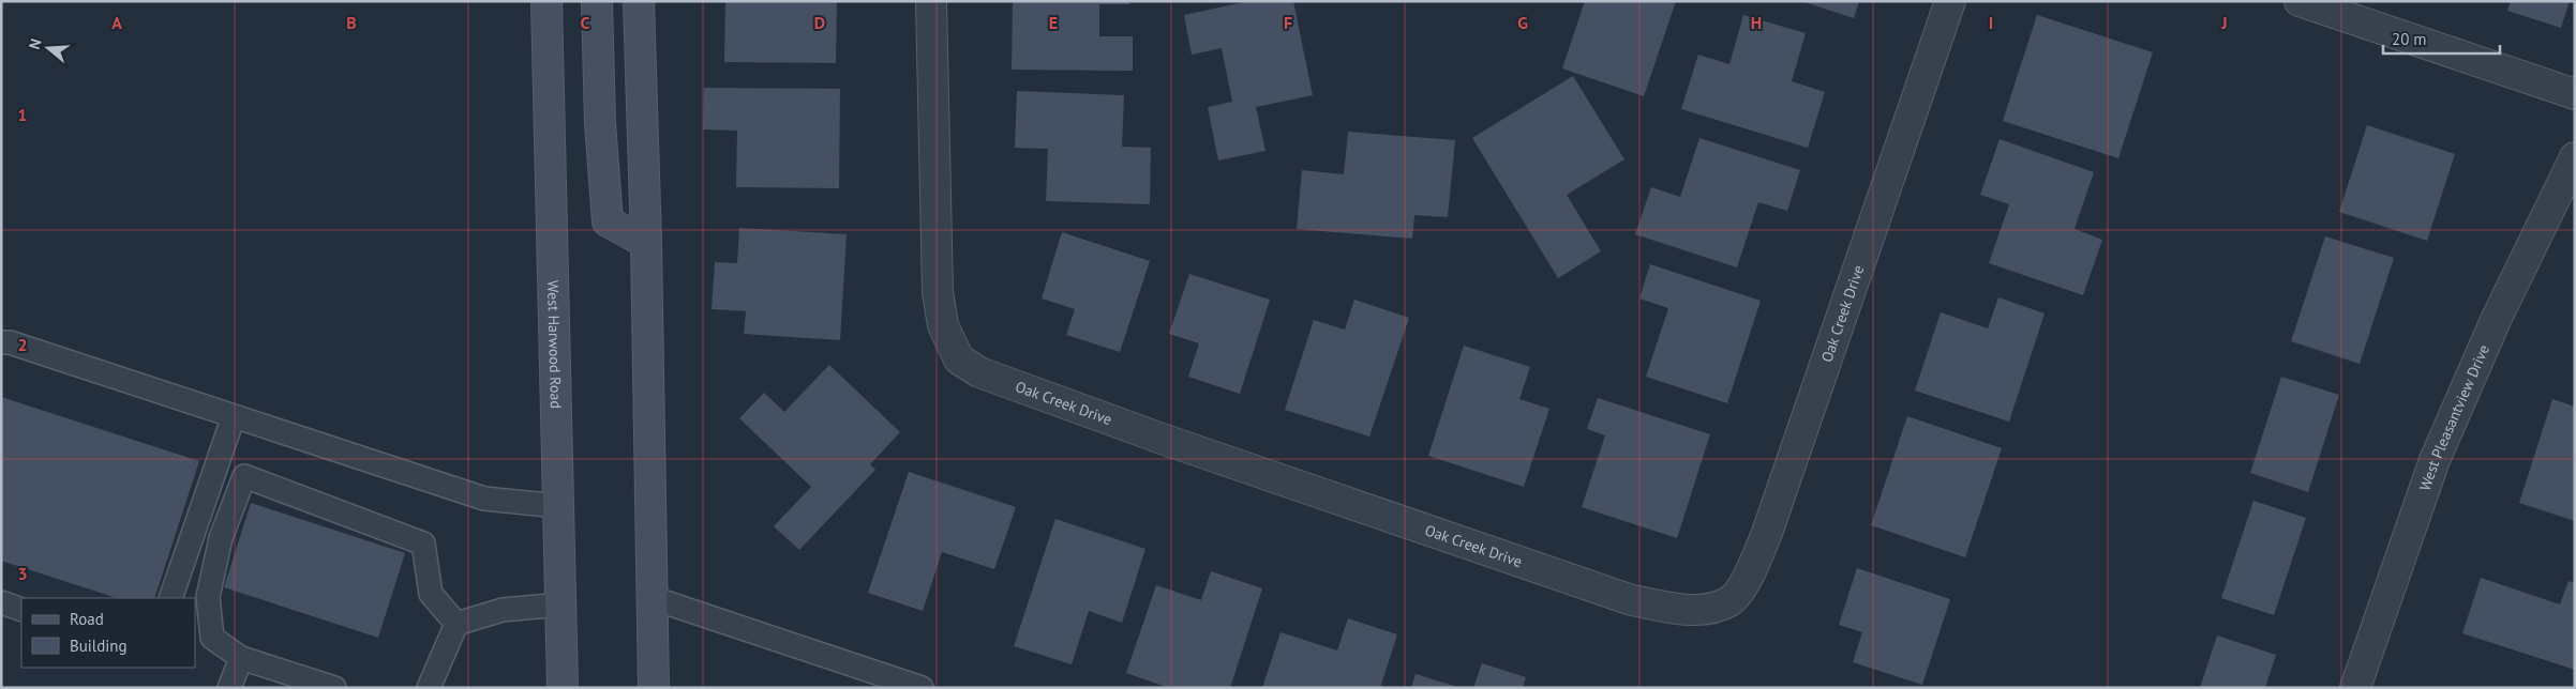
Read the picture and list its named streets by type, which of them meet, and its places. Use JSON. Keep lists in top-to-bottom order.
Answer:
{
  "streets": {
    "main road": ["West Harwood Road"],
    "street": ["Oak Creek Drive", "West Pleasantview Drive"]
  },
  "legend": ["Road", "Building"],
  "scale_bar": "20 m",
  "north": "left",
  "grid": {
    "columns": [
      "A",
      "B",
      "C",
      "D",
      "E",
      "F",
      "G",
      "H",
      "I",
      "J"
    ],
    "rows": ["1", "2", "3"]
  }
}
